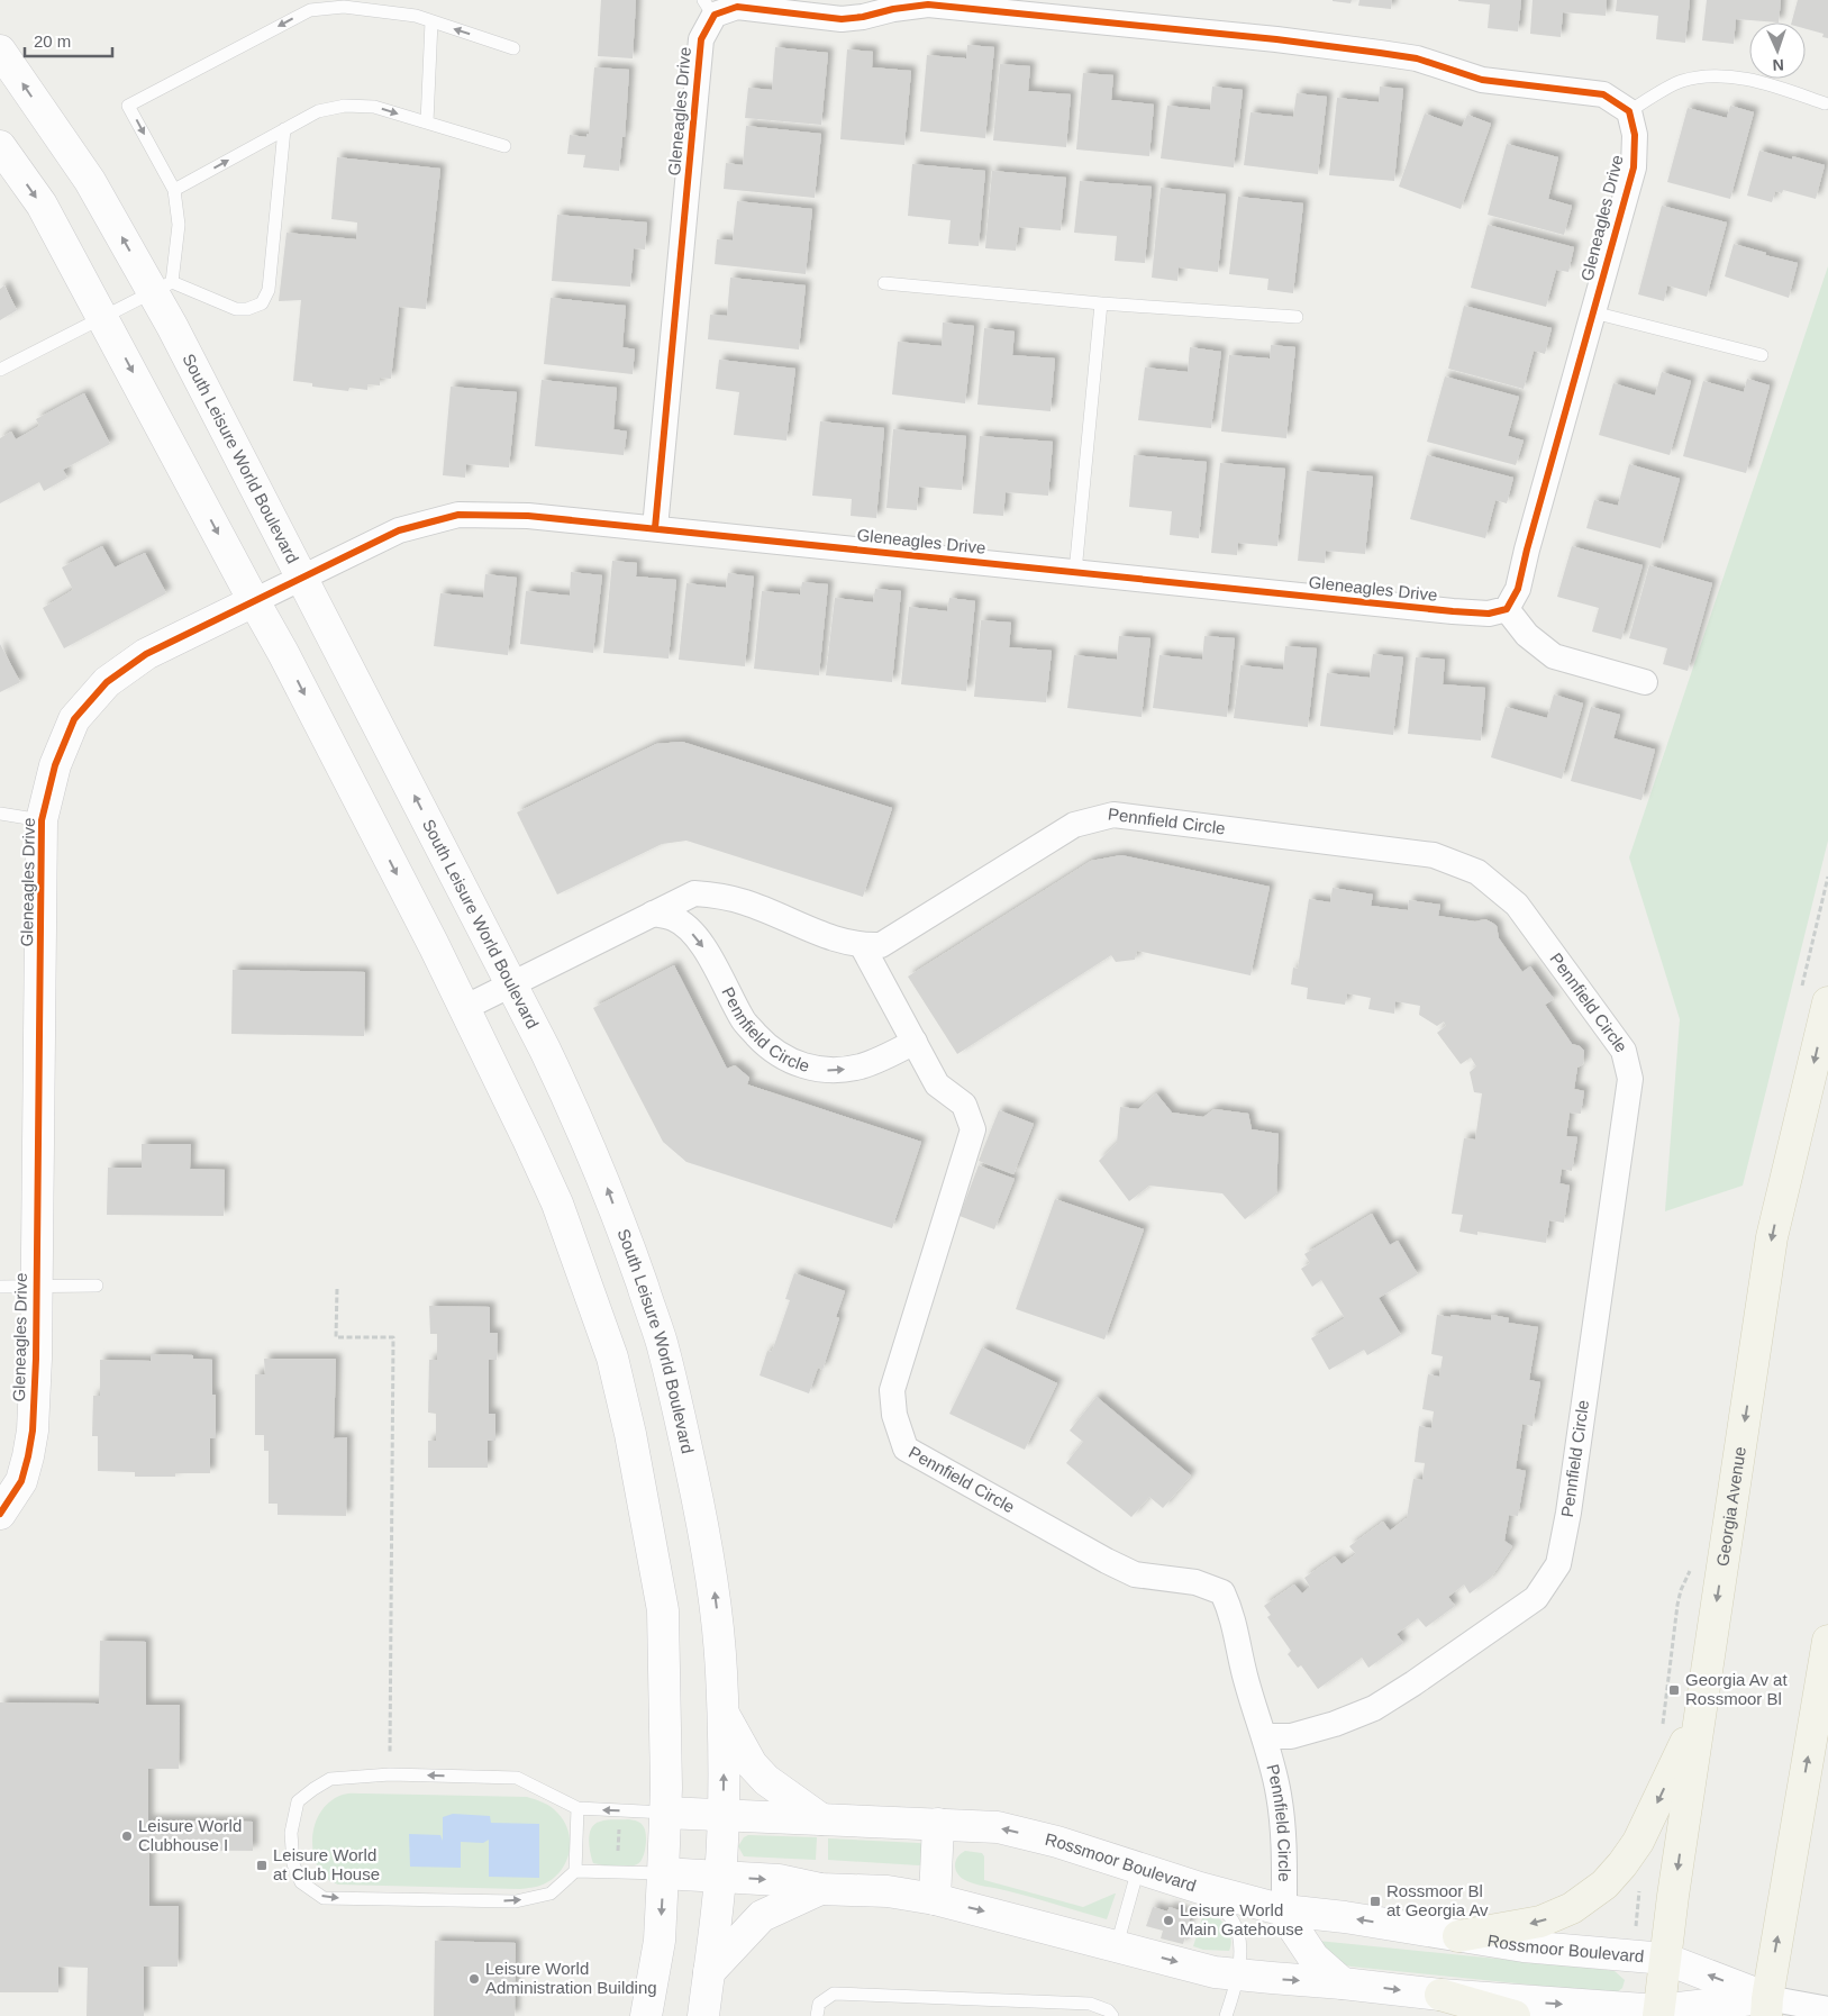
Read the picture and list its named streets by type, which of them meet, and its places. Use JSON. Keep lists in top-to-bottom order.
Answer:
{
  "streets": {
    "main road": ["Georgia Avenue"],
    "street": [
      "Gleneagles Drive",
      "South Leisure World Boulevard",
      "Pennfield Circle",
      "Rossmoor Boulevard"
    ]
  },
  "crossings": [
    ["Gleneagles Drive", "South Leisure World Boulevard"],
    ["South Leisure World Boulevard", "Pennfield Circle"],
    ["South Leisure World Boulevard", "Rossmoor Boulevard"],
    ["Pennfield Circle", "Rossmoor Boulevard"],
    ["Georgia Avenue", "Rossmoor Boulevard"]
  ],
  "places": {
    "transit": ["Georgia Av at Rossmoor Bl", "Leisure World at Club House", "Rossmoor Bl at Georgia Av"],
    "other": ["Leisure World Clubhouse I", "Leisure World Main Gatehouse", "Leisure World Administration Building"]
  },
  "scale_bar": "20 m",
  "north": "bottom"
}
